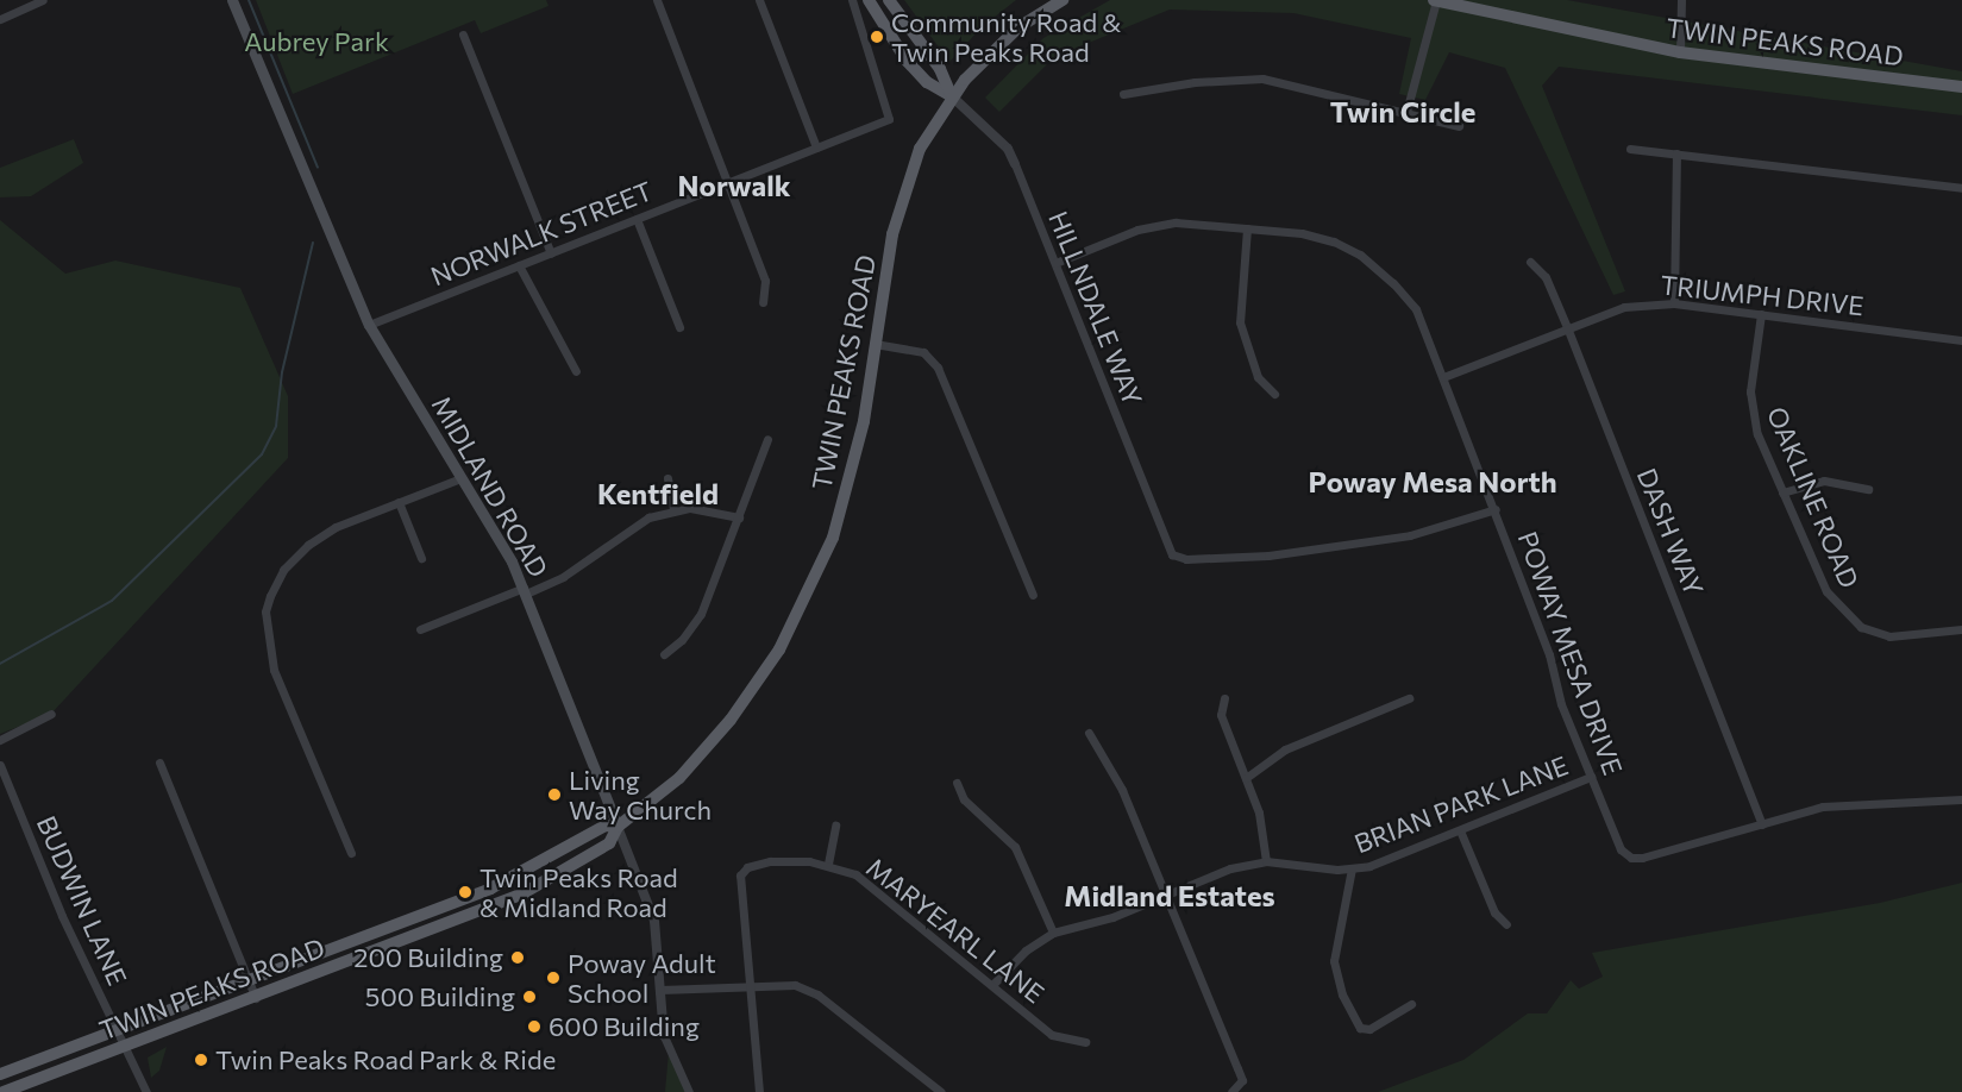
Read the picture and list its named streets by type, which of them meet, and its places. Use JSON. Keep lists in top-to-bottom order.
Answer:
{
  "streets": {
    "main road": ["TWIN PEAKS ROAD", "MIDLAND ROAD"],
    "street": [
      "NORWALK STREET",
      "TRIUMPH DRIVE",
      "HILLNDALE WAY",
      "OAKLINE ROAD",
      "DASH WAY",
      "POWAY MESA DRIVE",
      "BRIAN PARK LANE",
      "BUDWIN LANE",
      "MARYEARL LANE"
    ]
  },
  "crossings": [
    ["TWIN PEAKS ROAD", "HILLNDALE WAY"],
    ["TWIN PEAKS ROAD", "MIDLAND ROAD"],
    ["TWIN PEAKS ROAD", "BUDWIN LANE"],
    ["NORWALK STREET", "MIDLAND ROAD"],
    ["TRIUMPH DRIVE", "OAKLINE ROAD"],
    ["TRIUMPH DRIVE", "DASH WAY"],
    ["TRIUMPH DRIVE", "POWAY MESA DRIVE"],
    ["HILLNDALE WAY", "POWAY MESA DRIVE"],
    ["DASH WAY", "POWAY MESA DRIVE"],
    ["POWAY MESA DRIVE", "BRIAN PARK LANE"],
    ["BRIAN PARK LANE", "MARYEARL LANE"]
  ],
  "districts": [
    "Twin Circle",
    "Norwalk",
    "Poway Mesa North",
    "Kentfield",
    "Midland Estates"
  ],
  "parks": ["Aubrey Park"],
  "places": [
    "Community Road & Twin Peaks Road",
    "Living Way Church",
    "Twin Peaks Road & Midland Road",
    "200 Building",
    "Poway Adult School",
    "500 Building",
    "600 Building",
    "Twin Peaks Road Park & Ride"
  ]
}
